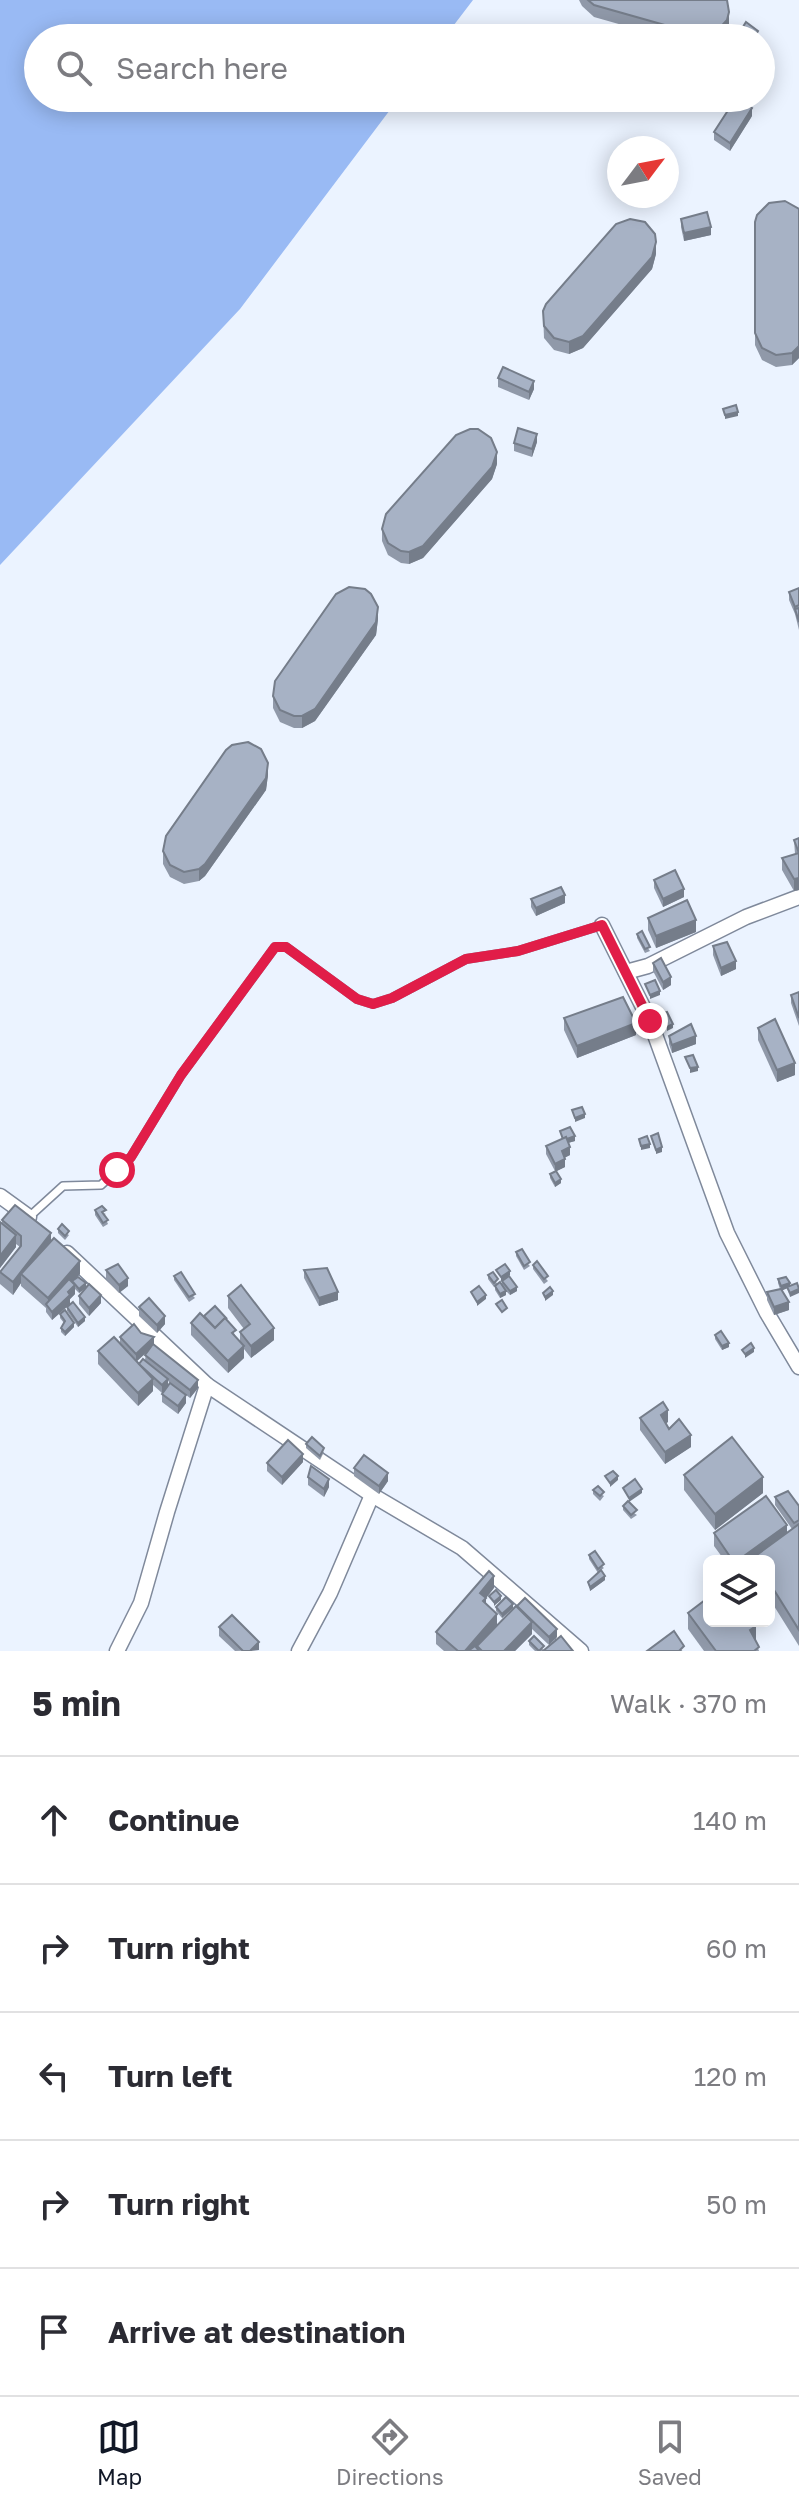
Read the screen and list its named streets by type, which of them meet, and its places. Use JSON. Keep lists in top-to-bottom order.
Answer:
{
  "north": "top right",
  "page": {
    "search": "Search here",
    "heading": ["5 min", "Walk · 370 m"],
    "list": [
      ["Continue", "140 m"],
      ["Turn right", "60 m"],
      ["Turn left", "120 m"],
      ["Turn right", "50 m"],
      "Arrive at destination"
    ],
    "nav": ["Map", "Directions", "Saved"]
  }
}
